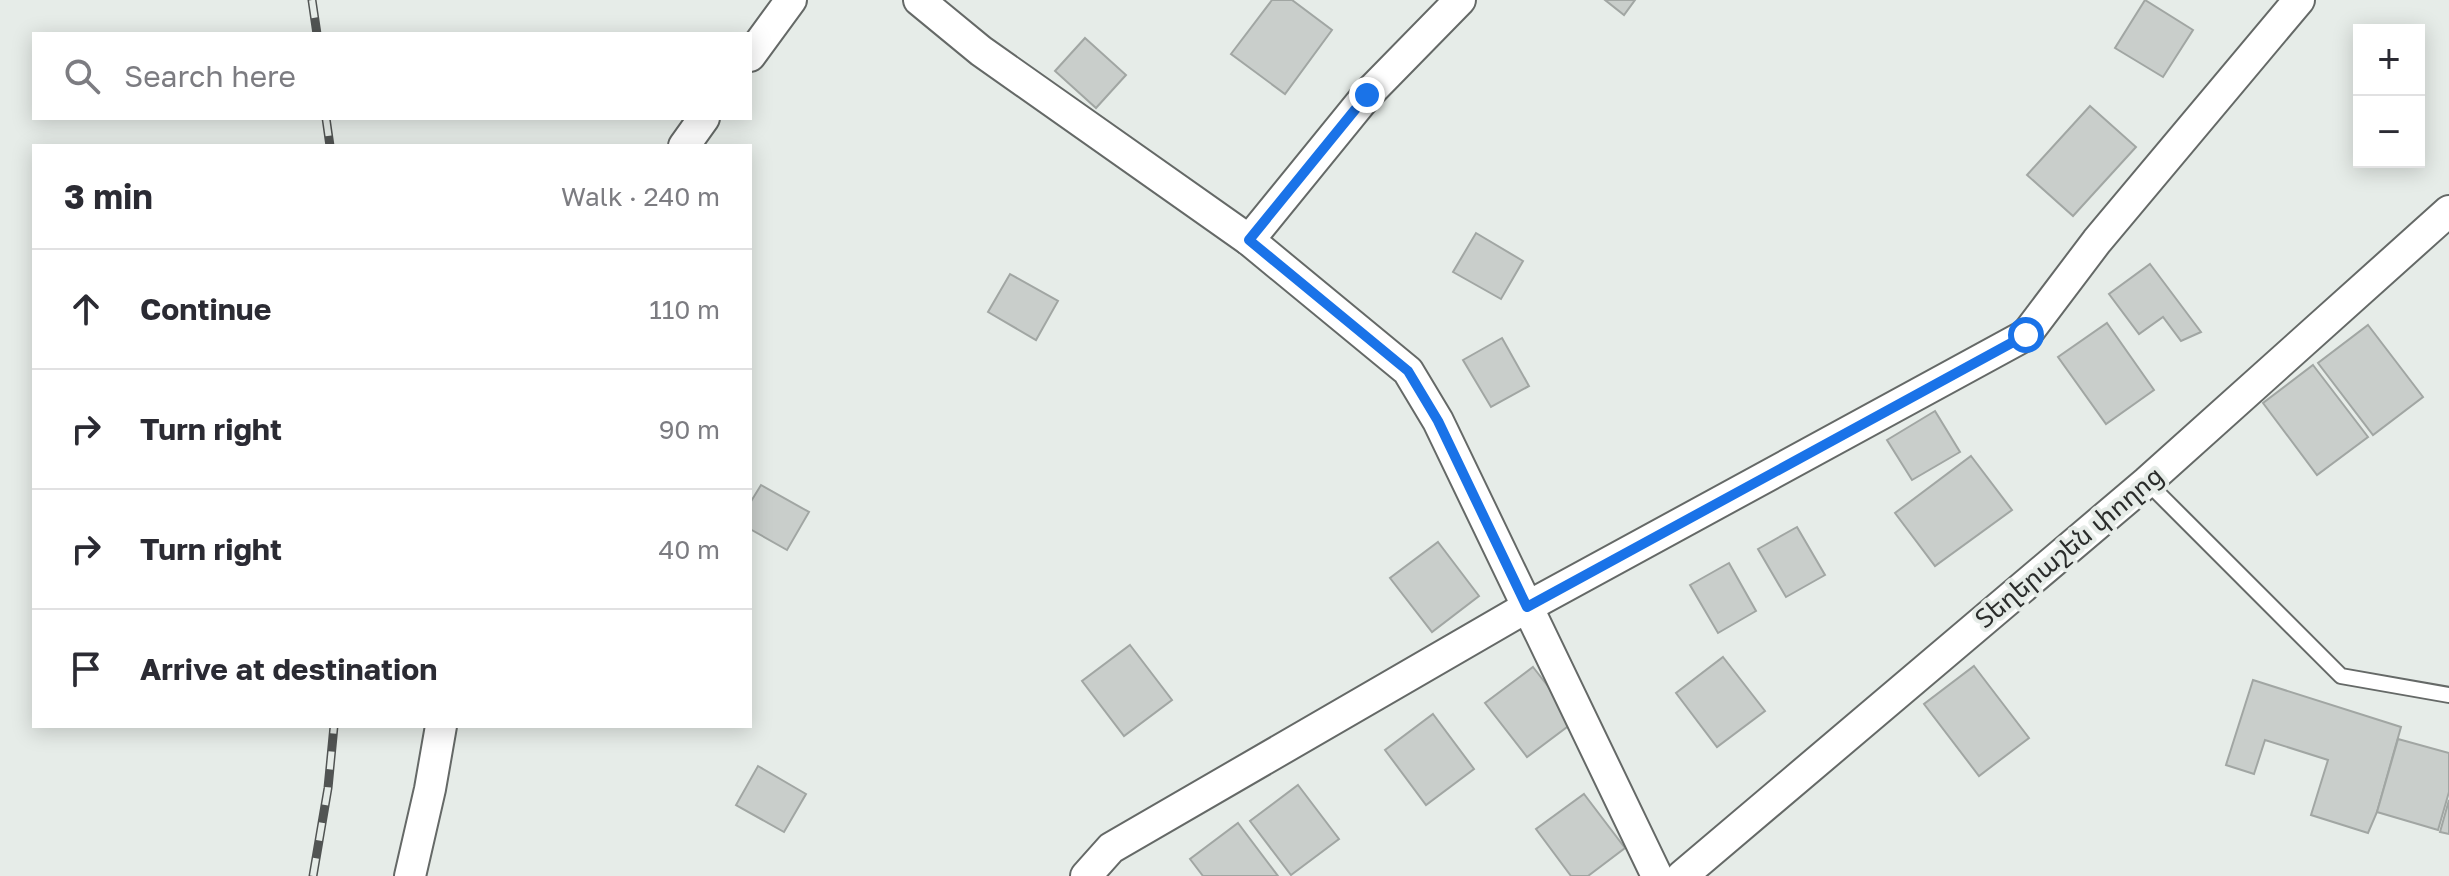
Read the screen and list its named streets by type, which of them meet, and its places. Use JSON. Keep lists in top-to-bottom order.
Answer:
{
  "streets": {
    "street": ["Տեղերաշեն փողոց"]
  },
  "page": {
    "map_buttons": ["+", "−"],
    "search": "Search here",
    "heading": ["3 min", "Walk · 240 m"],
    "list": [
      ["Continue", "110 m"],
      ["Turn right", "90 m"],
      ["Turn right", "40 m"],
      "Arrive at destination"
    ]
  }
}
